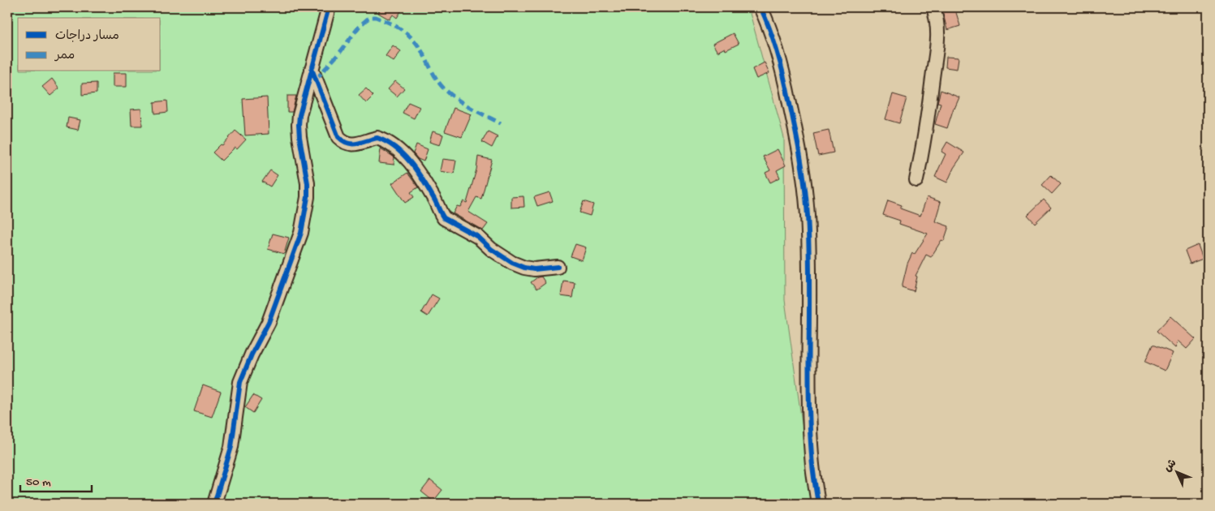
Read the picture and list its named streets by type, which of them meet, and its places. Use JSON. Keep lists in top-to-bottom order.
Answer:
{
  "legend": ["مسار دراجات", "ممر"],
  "scale_bar": "50 m",
  "north": "top left"
}
